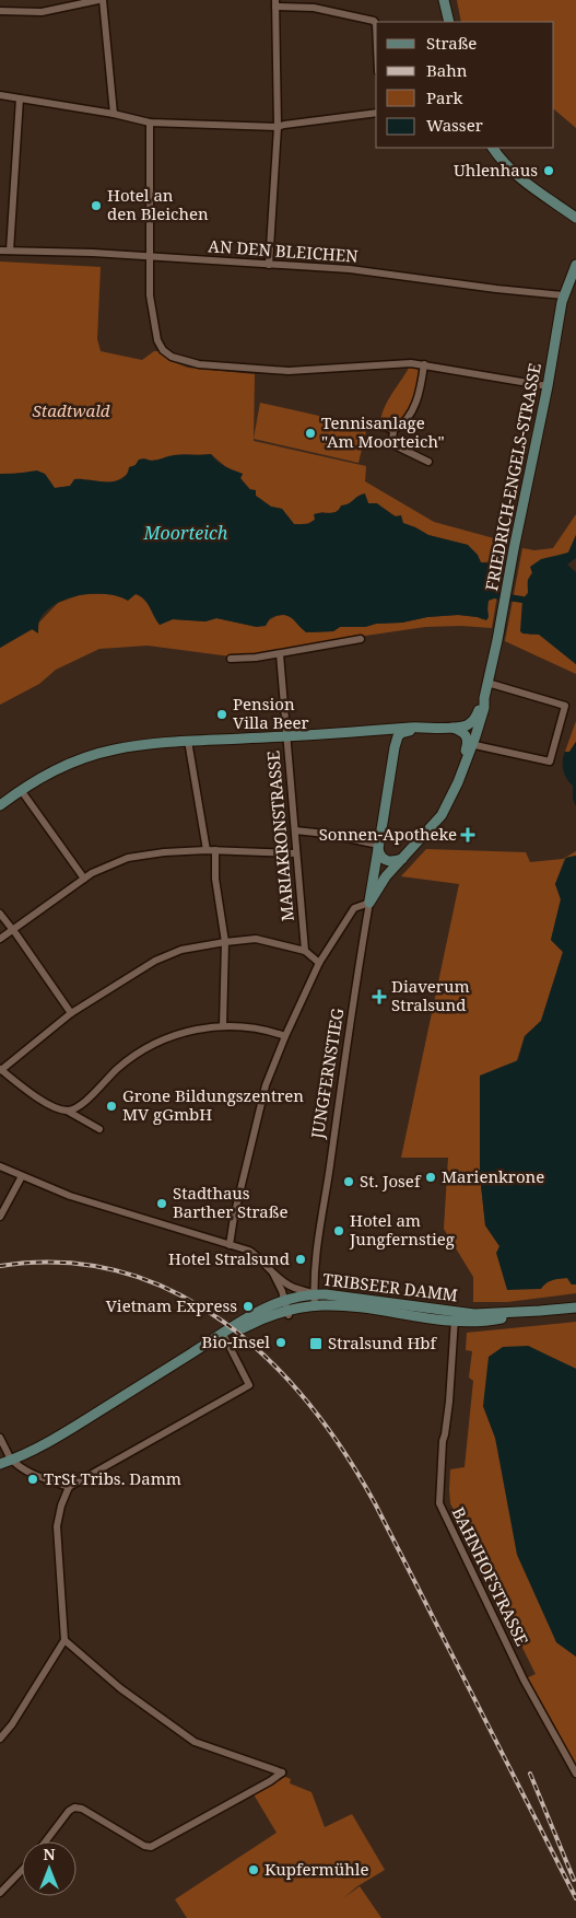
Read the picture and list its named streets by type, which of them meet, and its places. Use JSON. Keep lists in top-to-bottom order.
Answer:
{
  "streets": {
    "main road": ["FRIEDRICH-ENGELS-STRASSE", "JUNGFERNSTIEG", "TRIBSEER DAMM"],
    "street": ["AN DEN BLEICHEN", "MARIAKRONSTRASSE", "BAHNHOFSTRASSE"]
  },
  "crossings": [
    ["AN DEN BLEICHEN", "FRIEDRICH-ENGELS-STRASSE"],
    ["JUNGFERNSTIEG", "TRIBSEER DAMM"],
    ["TRIBSEER DAMM", "BAHNHOFSTRASSE"]
  ],
  "water": ["Moorteich"],
  "parks": ["Stadtwald"],
  "places": {
    "other": [
      "Uhlenhaus",
      "Hotel an den Bleichen",
      "Tennisanlage \"Am Moorteich\"",
      "Pension Villa Beer",
      "Grone Bildungszentren MV gGmbH",
      "Marienkrone",
      "St. Josef",
      "Stadthaus Barther Straße",
      "Hotel am Jungfernstieg",
      "Hotel Stralsund",
      "Vietnam Express",
      "Bio-Insel",
      "TrSt Tribs. Damm",
      "Kupfermühle"
    ],
    "health": ["Sonnen-Apotheke", "Diaverum Stralsund"],
    "transit": ["Stralsund Hbf"]
  },
  "legend": [
    "Straße",
    "Bahn",
    "Park",
    "Wasser"
  ],
  "north": "top"
}
